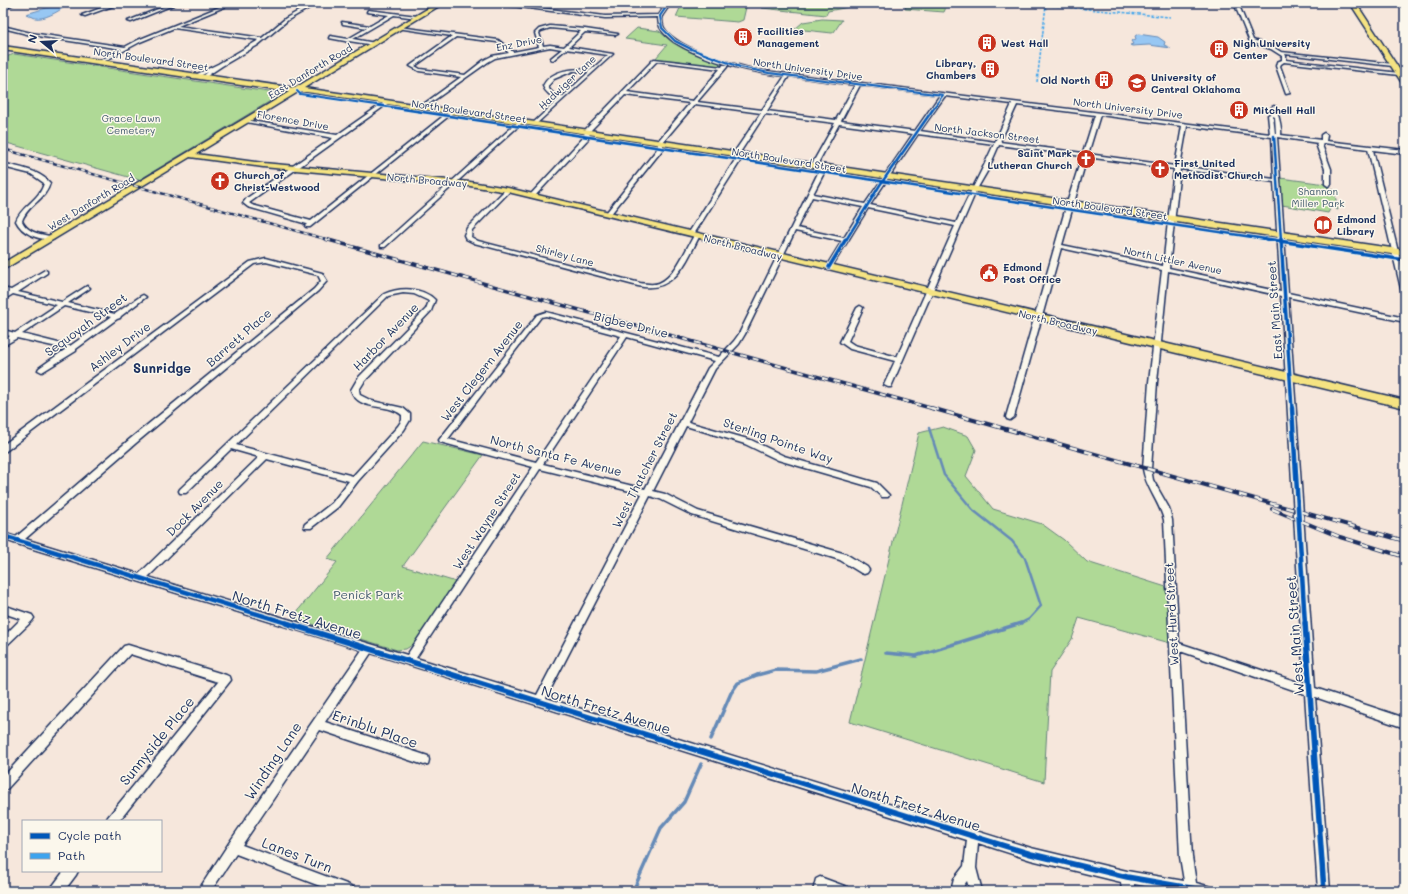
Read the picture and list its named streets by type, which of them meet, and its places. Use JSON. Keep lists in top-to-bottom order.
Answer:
{
  "streets": {
    "main road": [
      "North Boulevard Street",
      "East Danforth Road",
      "North Broadway",
      "West Danforth Road"
    ],
    "street": [
      "Enz Drive",
      "North University Drive",
      "Hadwiger Lane",
      "Florence Drive",
      "North Jackson Street",
      "Shirley Lane",
      "North Littler Avenue",
      "East Main Street",
      "Sequoyah Street",
      "Bigbee Drive",
      "Harbor Avenue",
      "Barrett Place",
      "Ashley Drive",
      "West Clegern Avenue",
      "Sterling Pointe Way",
      "North Santa Fe Avenue",
      "West Thatcher Street",
      "Dock Avenue",
      "West Wayne Street",
      "West Hurd Street",
      "North Fretz Avenue",
      "West Main Street",
      "Erinblu Place",
      "Sunnyside Place",
      "Winding Lane",
      "Lanes Turn"
    ]
  },
  "crossings": [
    ["Enz Drive", "North Boulevard Street"],
    ["Enz Drive", "Hadwiger Lane"],
    ["North Boulevard Street", "East Danforth Road"],
    ["North Boulevard Street", "Hadwiger Lane"],
    ["North Boulevard Street", "East Main Street"],
    ["North Boulevard Street", "West Thatcher Street"],
    ["North Boulevard Street", "West Hurd Street"],
    ["North University Drive", "East Main Street"],
    ["North University Drive", "West Hurd Street"],
    ["East Danforth Road", "Florence Drive"],
    ["East Danforth Road", "North Broadway"],
    ["East Danforth Road", "West Danforth Road"],
    ["North Jackson Street", "East Main Street"],
    ["North Jackson Street", "West Hurd Street"],
    ["North Broadway", "West Danforth Road"],
    ["North Broadway", "Shirley Lane"],
    ["North Broadway", "East Main Street"],
    ["North Broadway", "West Thatcher Street"],
    ["North Broadway", "West Hurd Street"],
    ["North Broadway", "West Main Street"],
    ["North Littler Avenue", "East Main Street"],
    ["North Littler Avenue", "West Hurd Street"],
    ["East Main Street", "West Main Street"],
    ["Bigbee Drive", "West Clegern Avenue"],
    ["Bigbee Drive", "West Thatcher Street"],
    ["Bigbee Drive", "West Wayne Street"],
    ["Barrett Place", "Ashley Drive"],
    ["Barrett Place", "North Fretz Avenue"],
    ["West Clegern Avenue", "North Santa Fe Avenue"],
    ["Sterling Pointe Way", "West Thatcher Street"],
    ["North Santa Fe Avenue", "West Thatcher Street"],
    ["North Santa Fe Avenue", "West Wayne Street"],
    ["West Thatcher Street", "North Fretz Avenue"],
    ["Dock Avenue", "North Fretz Avenue"],
    ["West Wayne Street", "North Fretz Avenue"],
    ["West Hurd Street", "North Fretz Avenue"],
    ["North Fretz Avenue", "Winding Lane"],
    ["Erinblu Place", "Winding Lane"],
    ["Winding Lane", "Lanes Turn"]
  ],
  "districts": ["Sunridge"],
  "parks": ["Grace Lawn Cemetery", "Shannon Miller Park", "Penick Park"],
  "places": {
    "building": [
      "Facilities Management",
      "West Hall",
      "Nigh University Center",
      "Library, Chambers",
      "Old North",
      "Mitchell Hall"
    ],
    "school or university": ["University of Central Oklahoma"],
    "church": ["Saint Mark Lutheran Church", "First United Methodist Church", "Church of Christ-Westwood"],
    "library": ["Edmond Library"],
    "public building": ["Edmond Post Office"]
  },
  "legend": ["Cycle path", "Path"],
  "north": "left"
}
